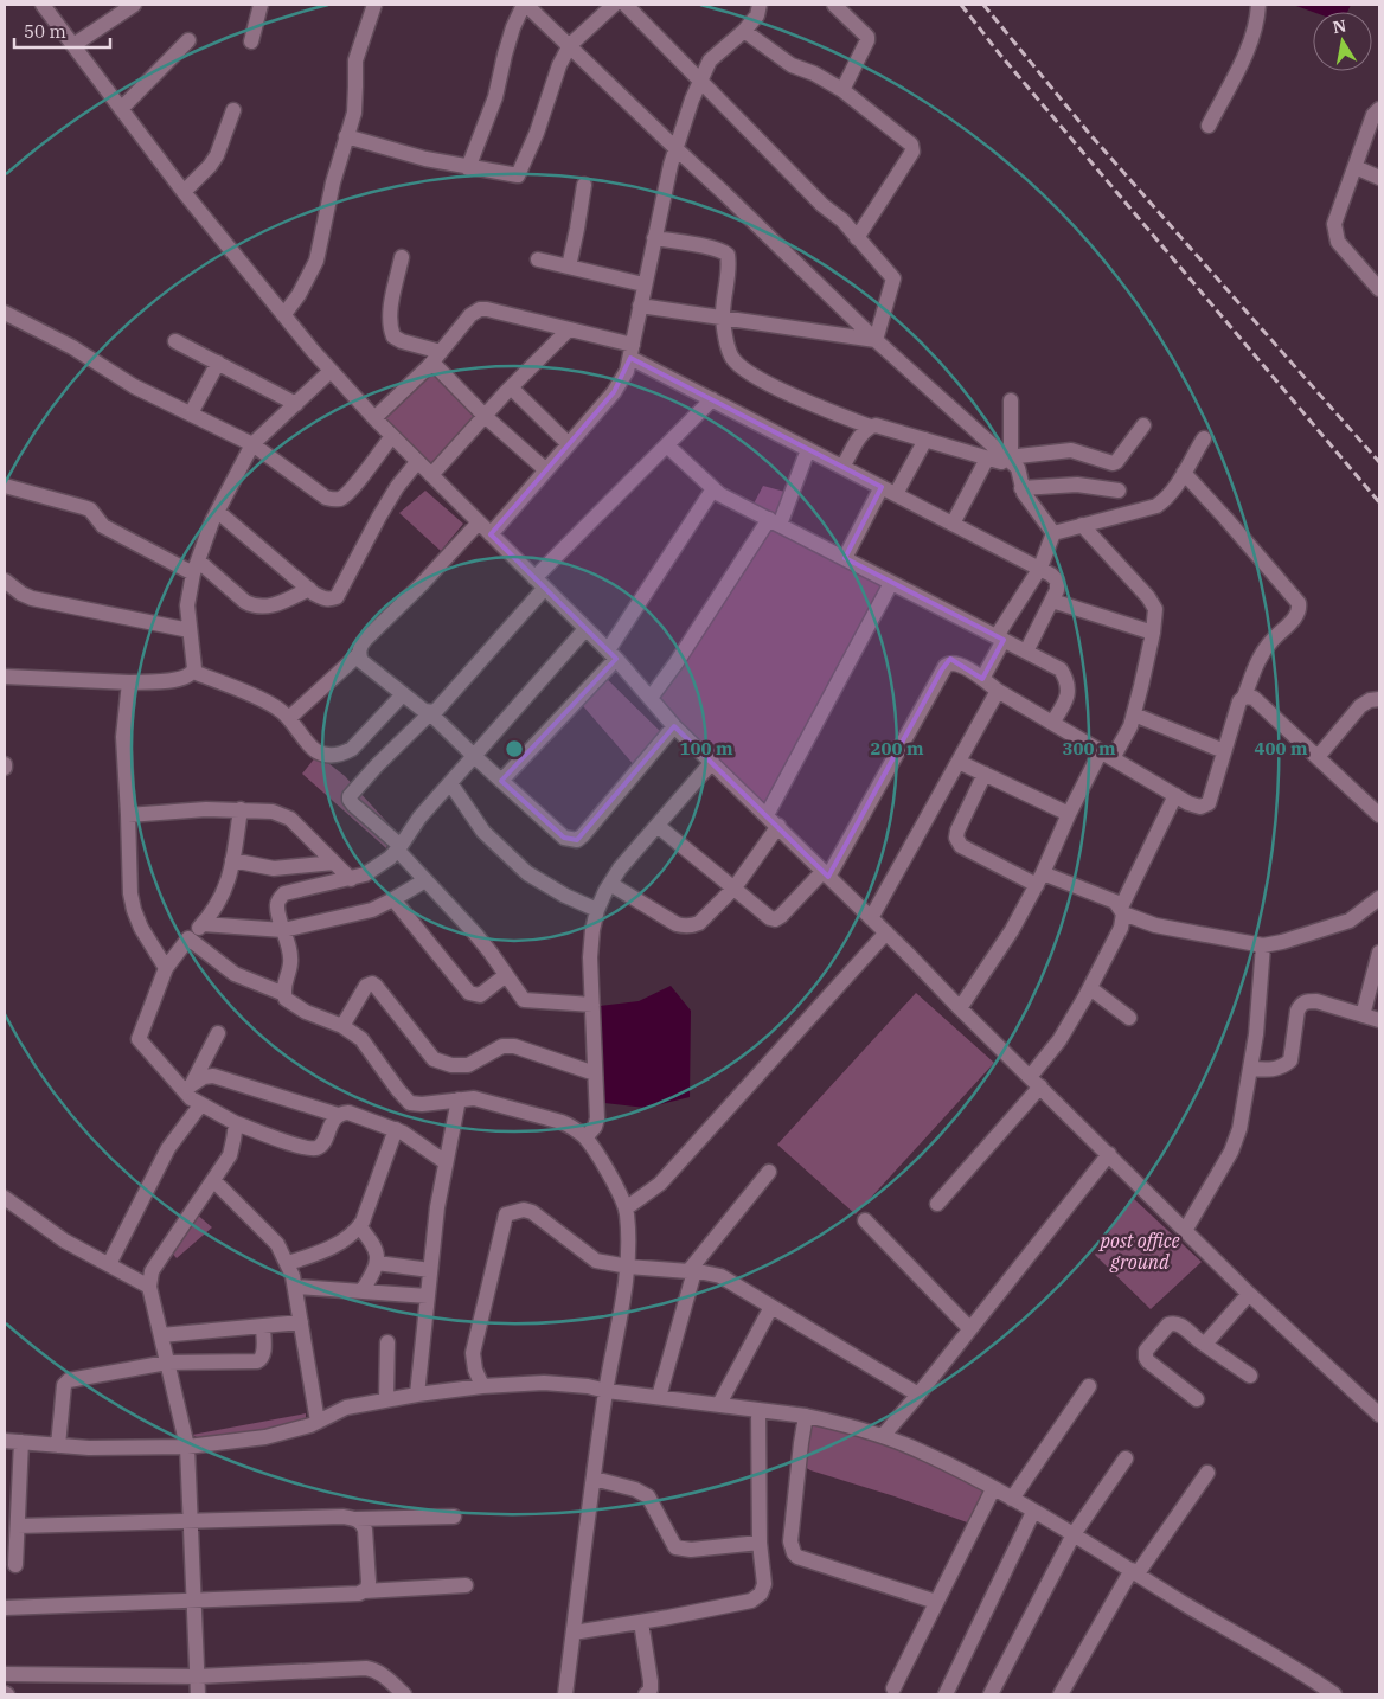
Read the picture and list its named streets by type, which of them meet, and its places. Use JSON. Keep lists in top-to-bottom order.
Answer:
{
  "parks": ["post office ground"],
  "scale_bar": "50 m",
  "north": "top",
  "rings": [
    "100 m",
    "200 m",
    "300 m",
    "400 m"
  ]
}
